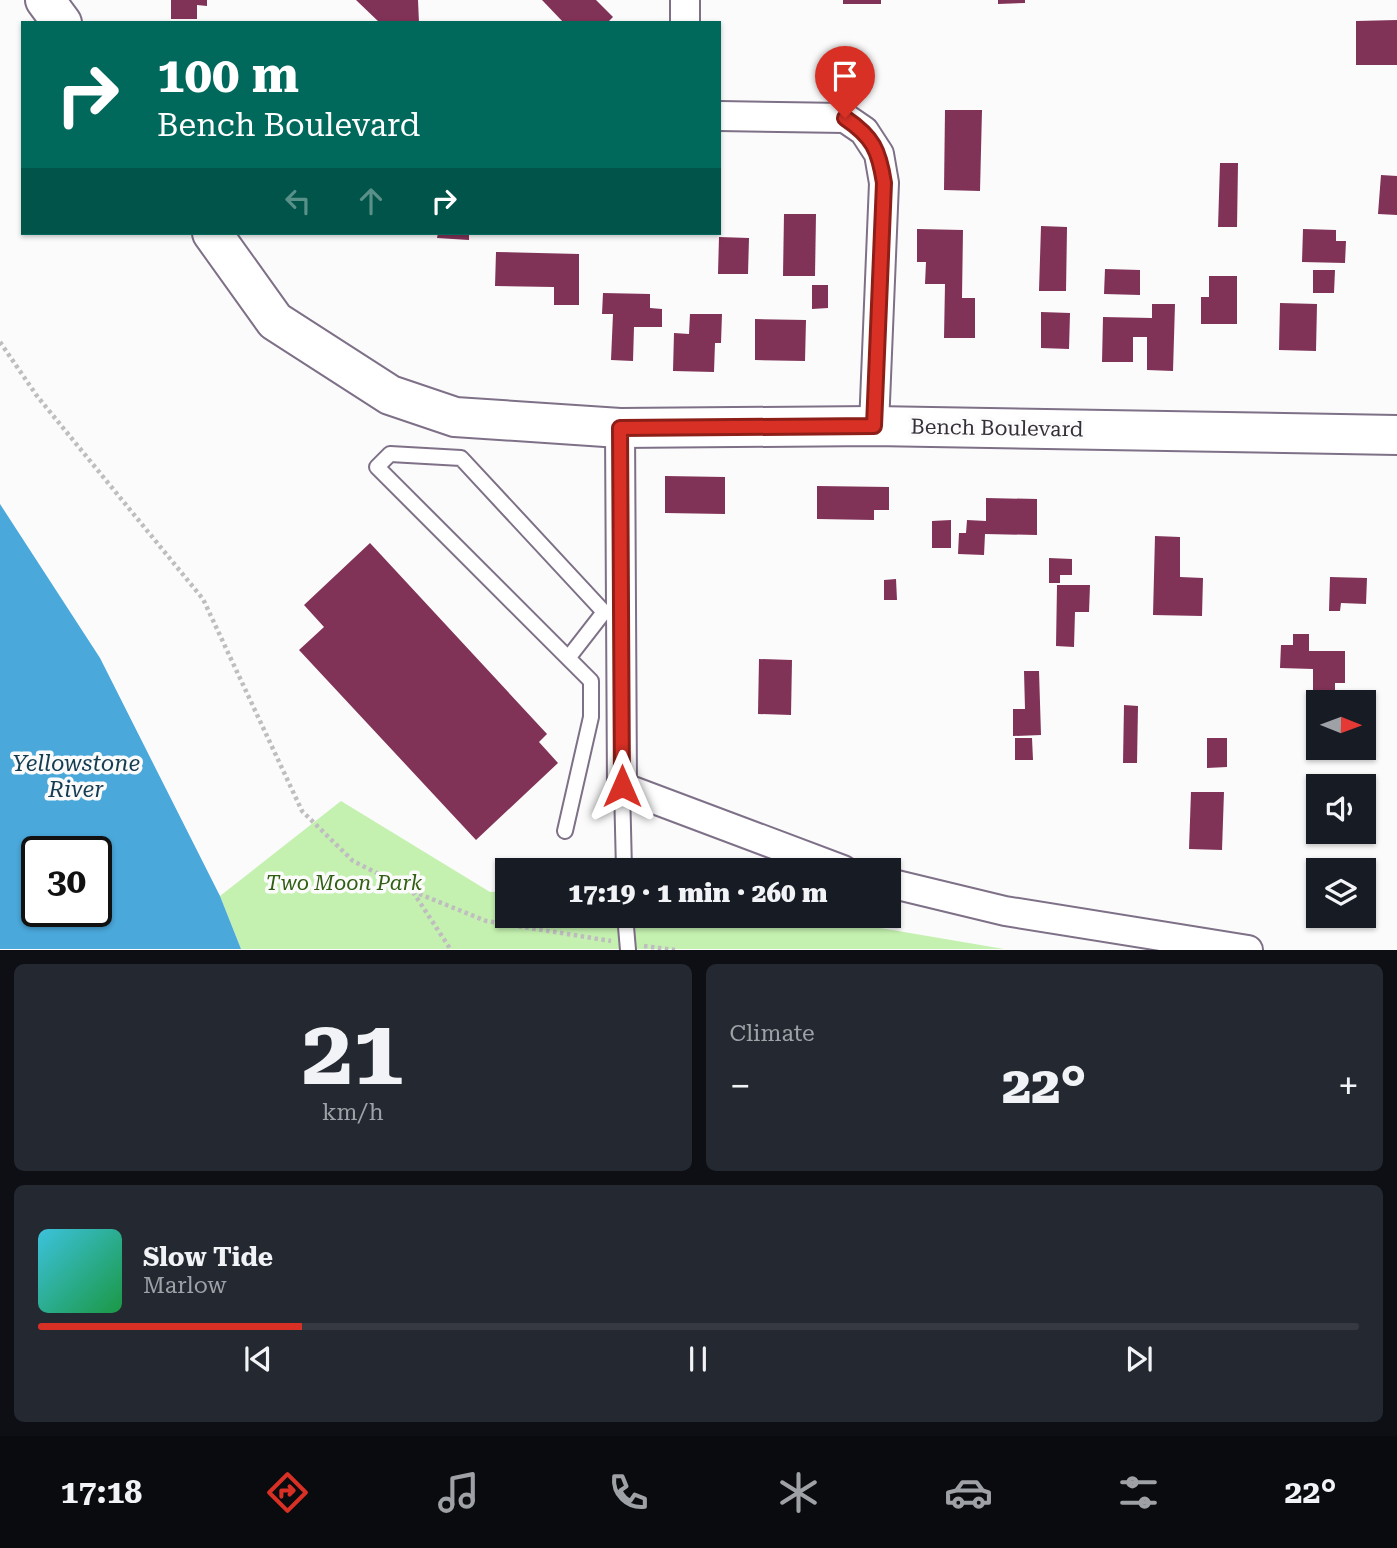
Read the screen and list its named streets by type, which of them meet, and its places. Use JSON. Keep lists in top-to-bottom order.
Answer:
{
  "streets": {
    "main road": ["Bench Boulevard"]
  },
  "water": ["Yellowstone River"],
  "parks": ["Two Moon Park"],
  "north": "right",
  "page": {
    "turn": ["100 m", "Bench Boulevard"],
    "limit": "30",
    "trip": "17:19 · 1 min · 260 m",
    "tile": [
      ["21", "km/h"],
      "Climate"
    ],
    "heat": ["−", "22°", "+"],
    "song": ["Slow Tide", "Marlow"],
    "tabs": ["17:18", "22°"]
  }
}
